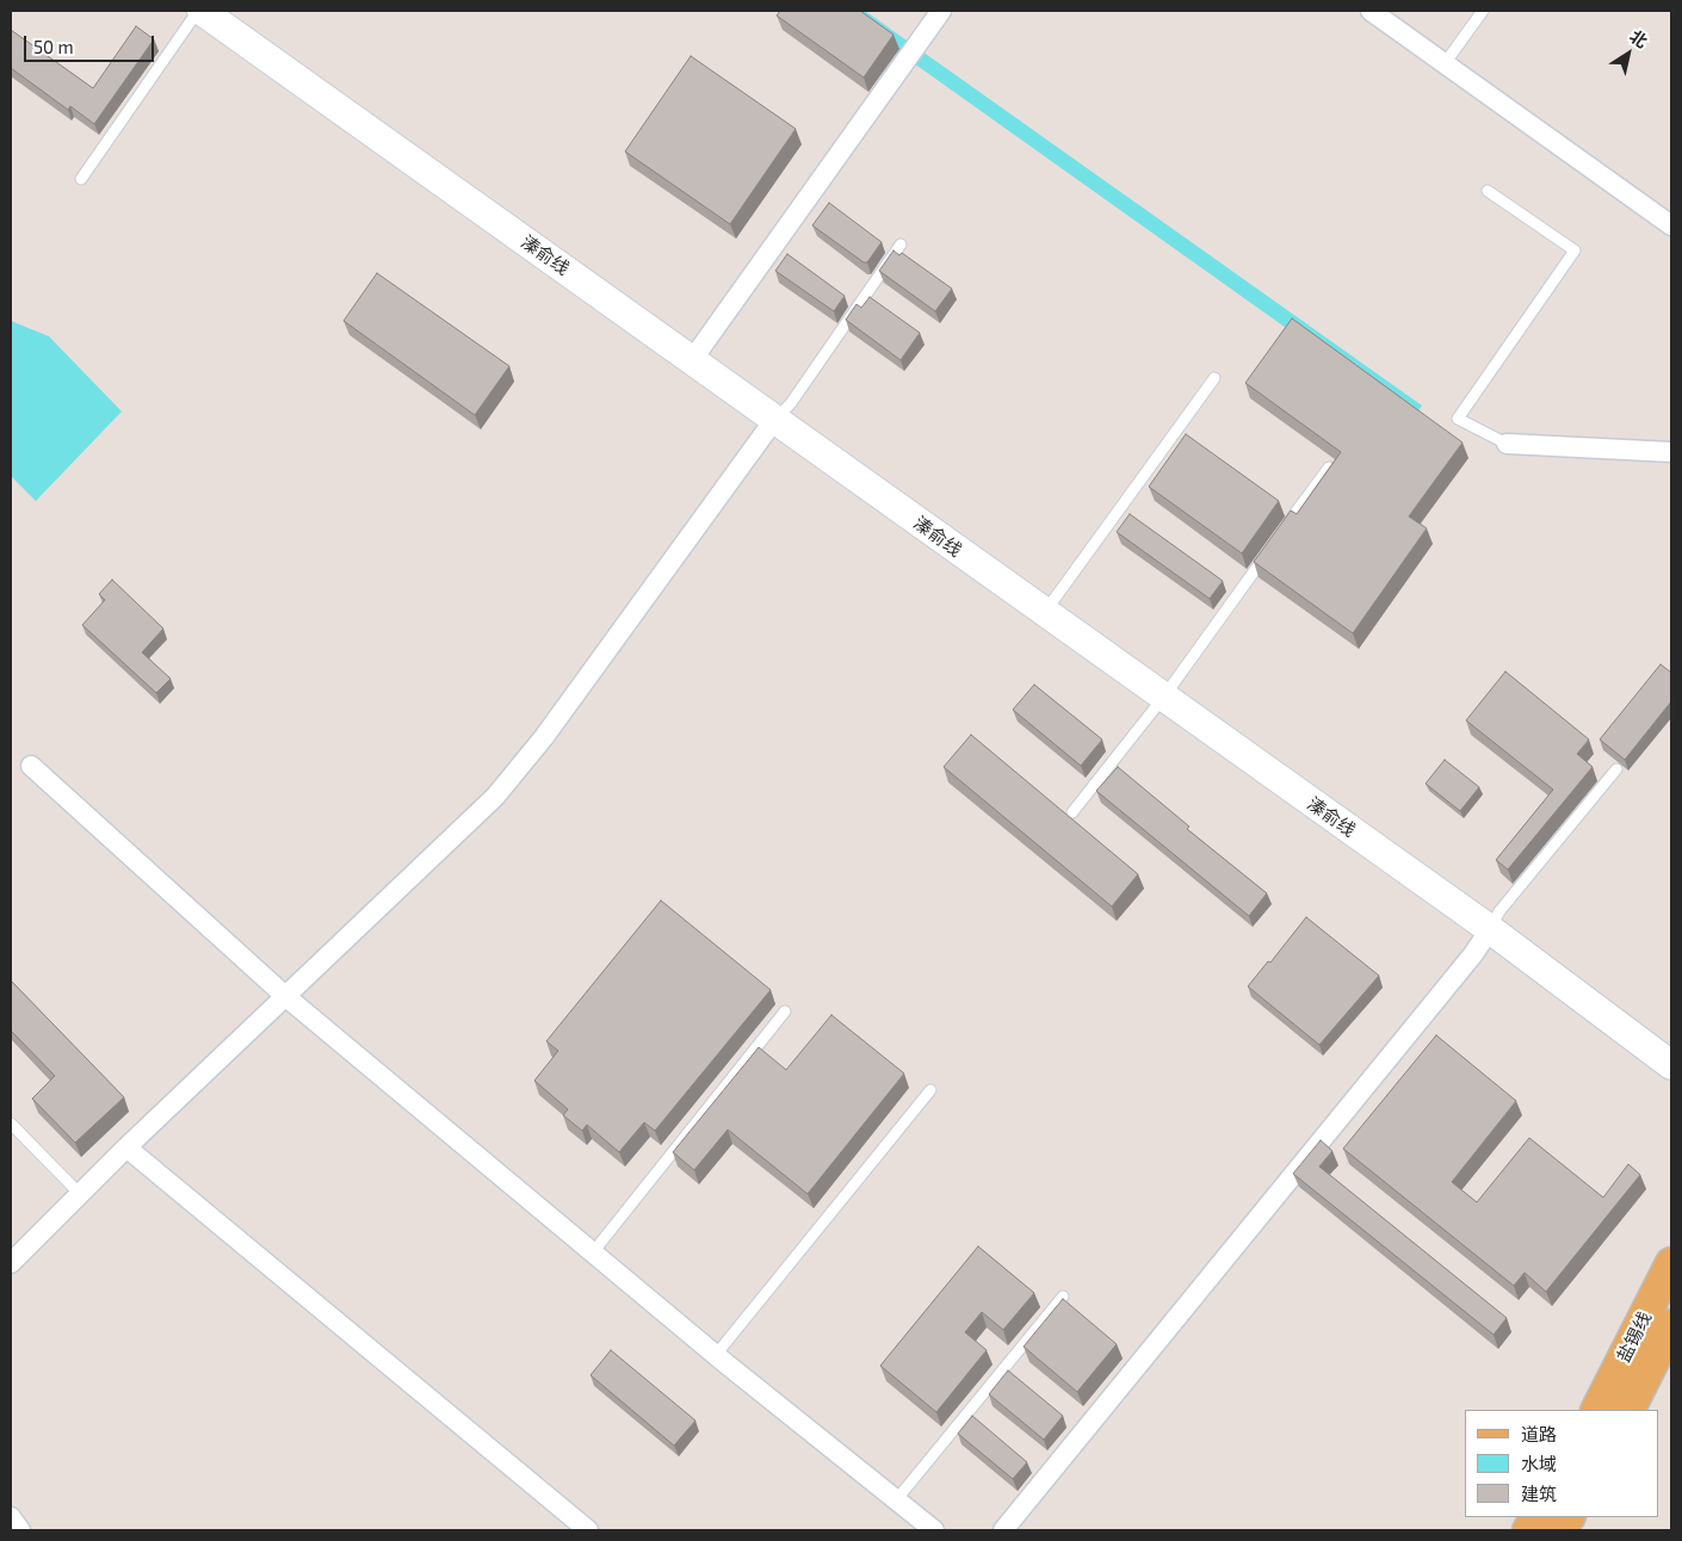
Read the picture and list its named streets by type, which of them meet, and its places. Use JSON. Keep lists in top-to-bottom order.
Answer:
{
  "streets": {
    "main road": ["溱俞线", "盐锡线"]
  },
  "legend": ["道路", "水域", "建筑"],
  "scale_bar": "50 m",
  "north": "top right"
}
